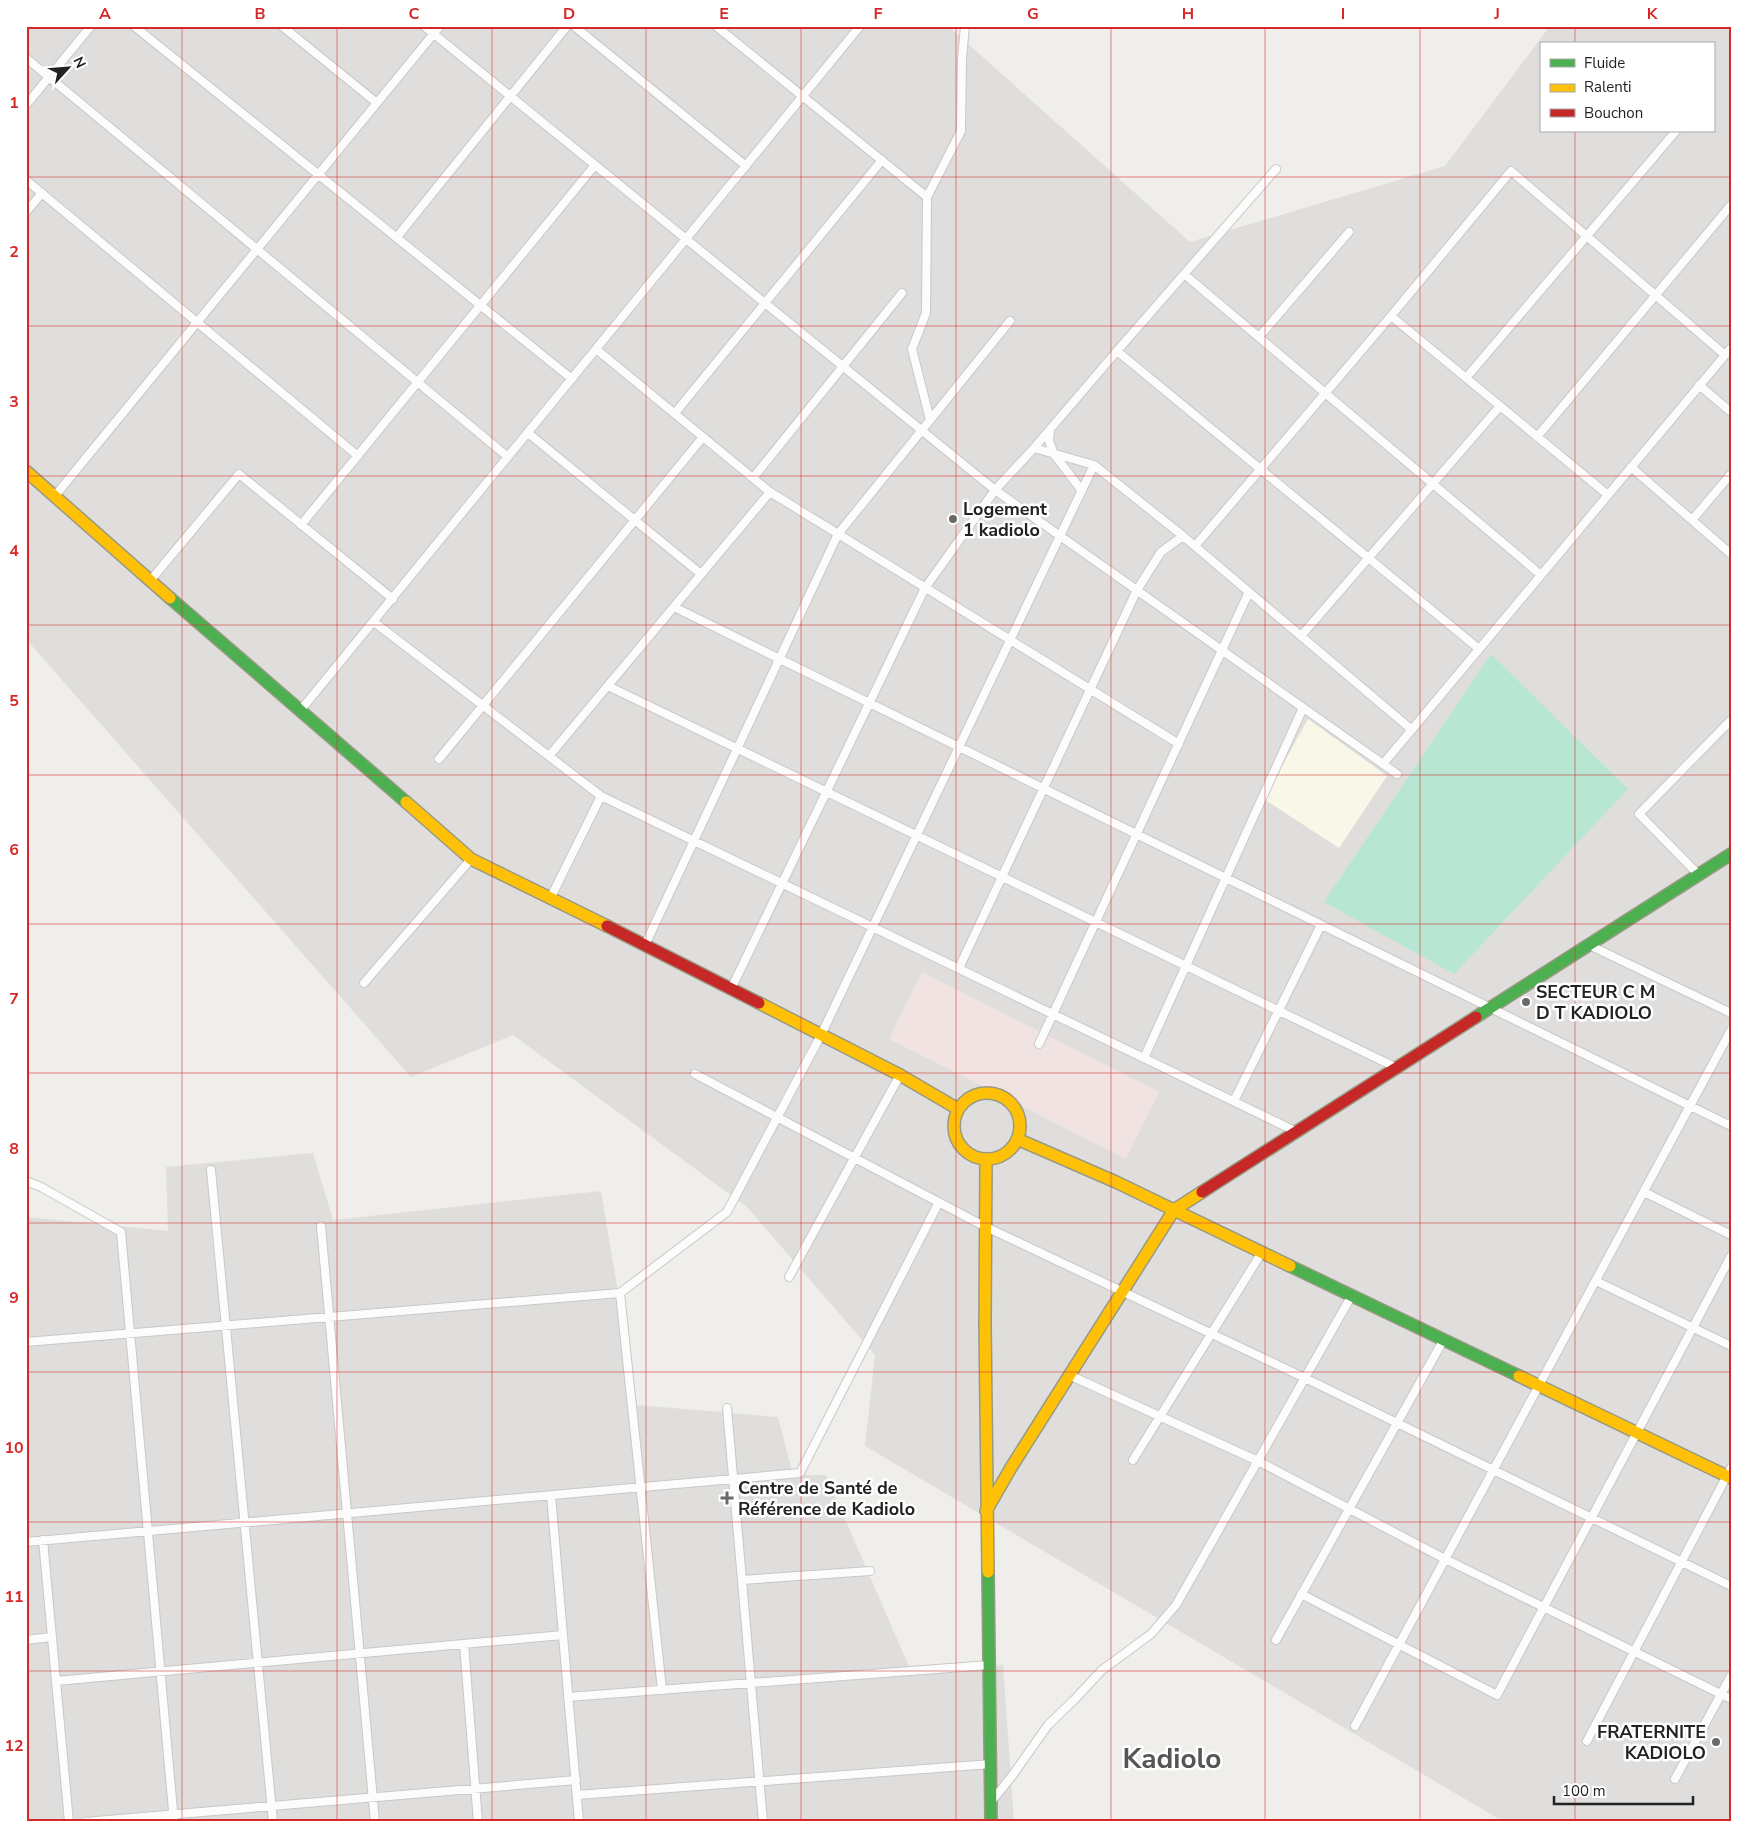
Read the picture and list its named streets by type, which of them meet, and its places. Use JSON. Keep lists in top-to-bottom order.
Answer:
{
  "districts": ["Kadiolo"],
  "places": {
    "other": ["Logement 1 kadiolo", "SECTEUR C M D T KADIOLO", "FRATERNITE KADIOLO"],
    "health": ["Centre de Santé de Référence de Kadiolo"]
  },
  "legend": ["Fluide", "Ralenti", "Bouchon"],
  "scale_bar": "100 m",
  "north": "top right",
  "grid": {
    "columns": [
      "A",
      "B",
      "C",
      "D",
      "E",
      "F",
      "G",
      "H",
      "I",
      "J",
      "K"
    ],
    "rows": [
      "1",
      "2",
      "3",
      "4",
      "5",
      "6",
      "7",
      "8",
      "9",
      "10",
      "11",
      "12"
    ]
  }
}
